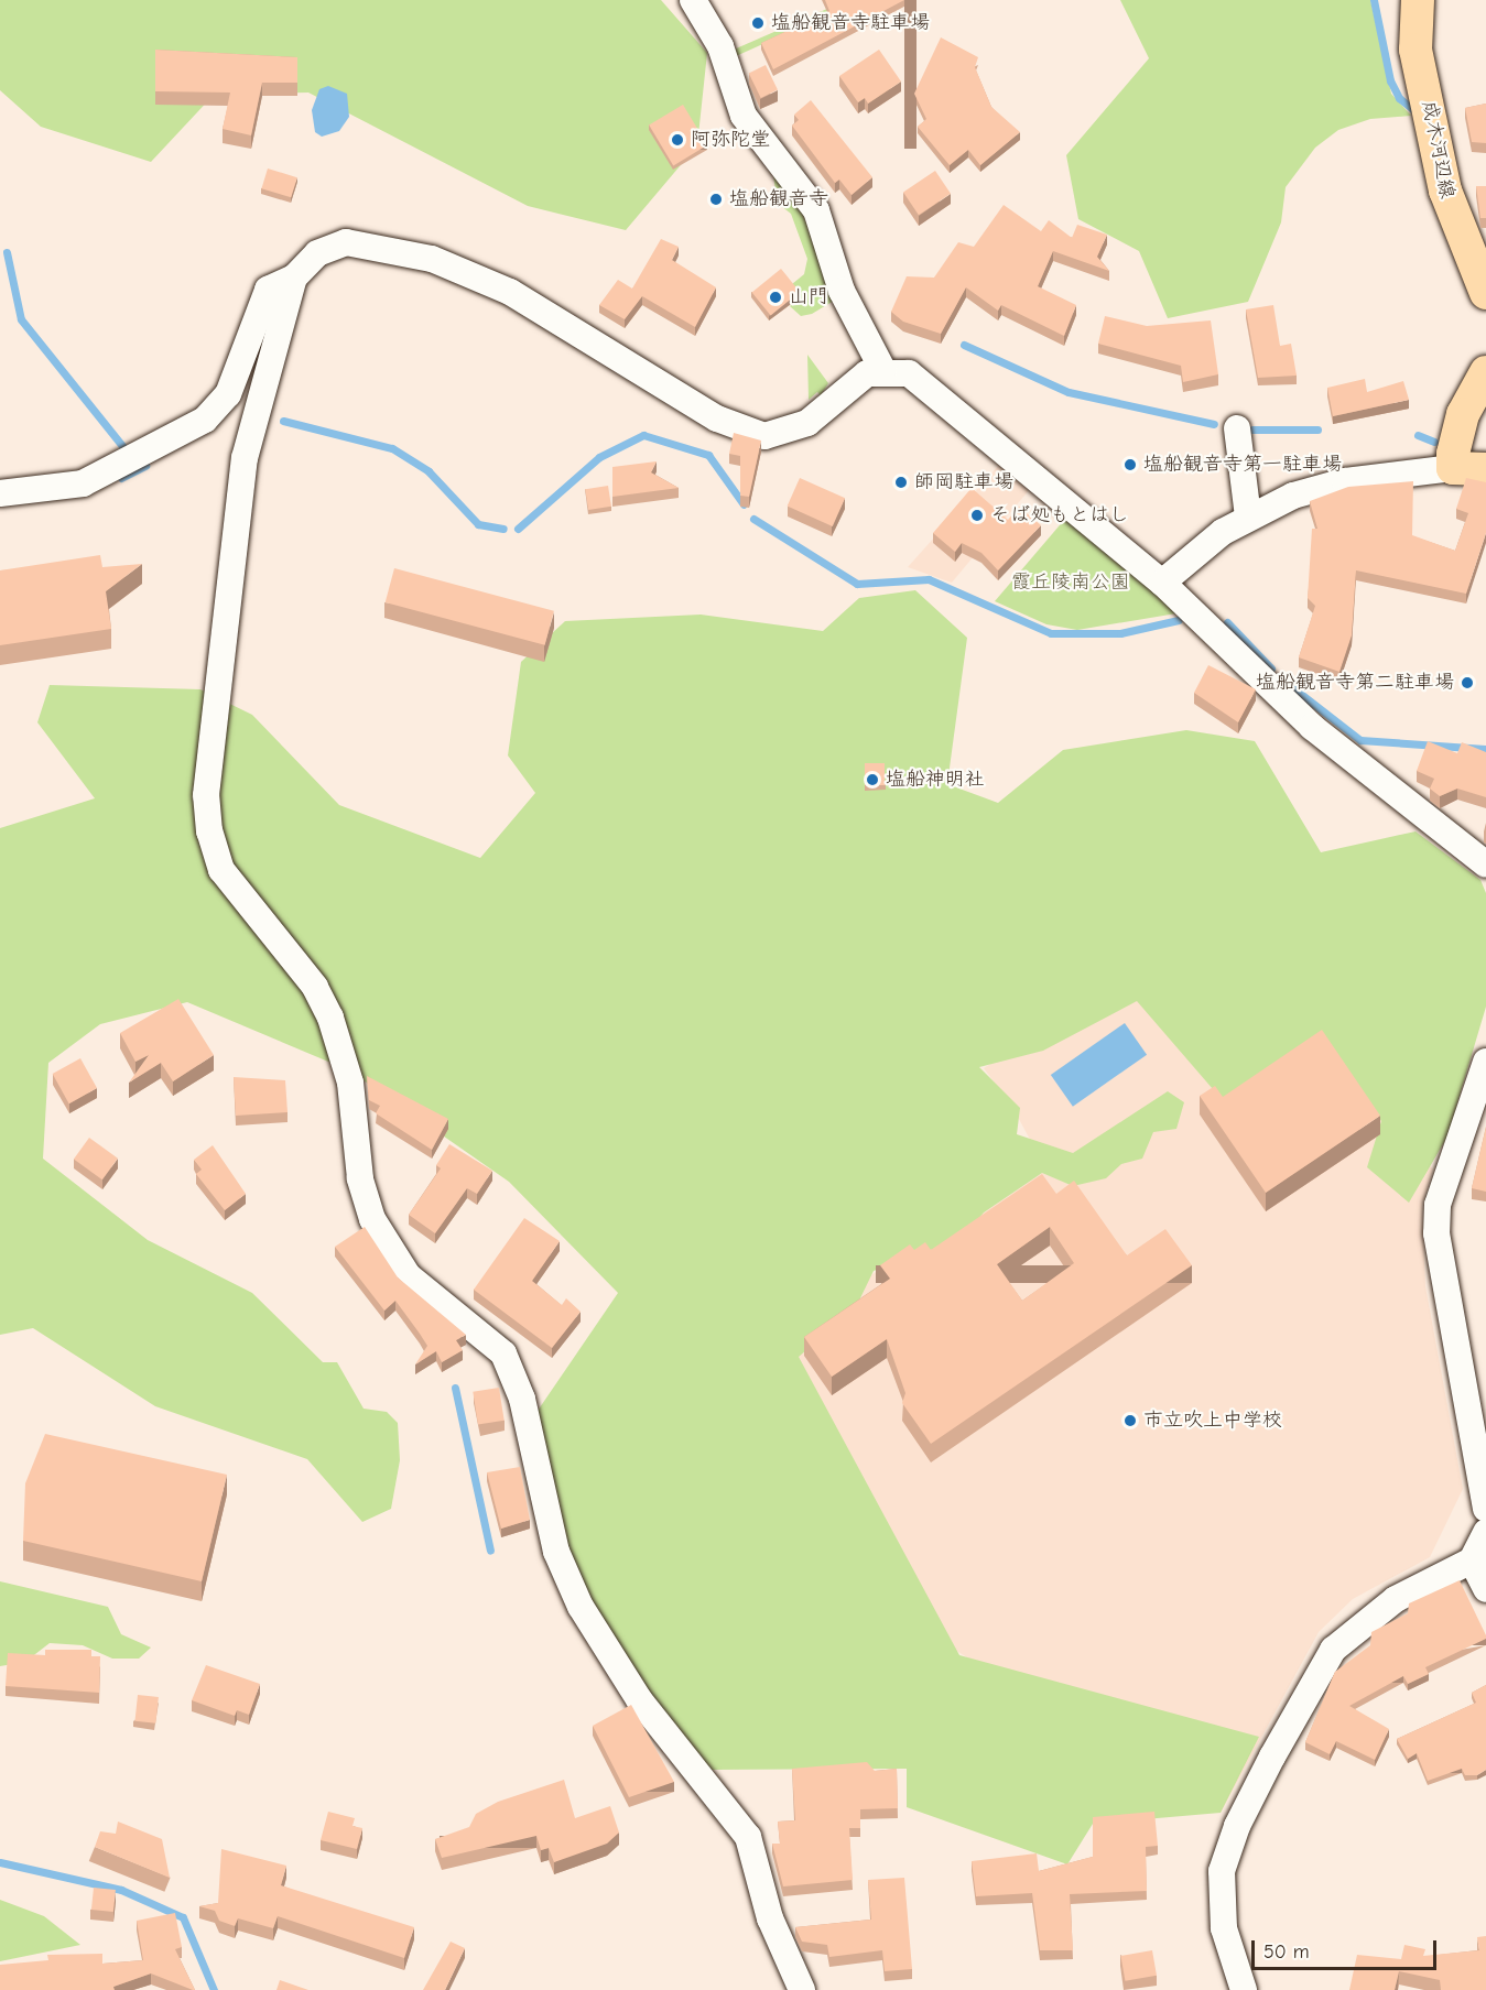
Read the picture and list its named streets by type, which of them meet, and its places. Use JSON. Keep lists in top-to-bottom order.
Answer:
{
  "streets": {
    "main road": ["成木河辺線"]
  },
  "parks": ["霞丘陵南公園"],
  "places": [
    "塩船観音寺駐車場",
    "阿弥陀堂",
    "塩船観音寺",
    "山門",
    "塩船観音寺第一駐車場",
    "師岡駐車場",
    "そば処もとはし",
    "塩船観音寺第二駐車場",
    "塩船神明社",
    "市立吹上中学校"
  ],
  "scale_bar": "50 m"
}
